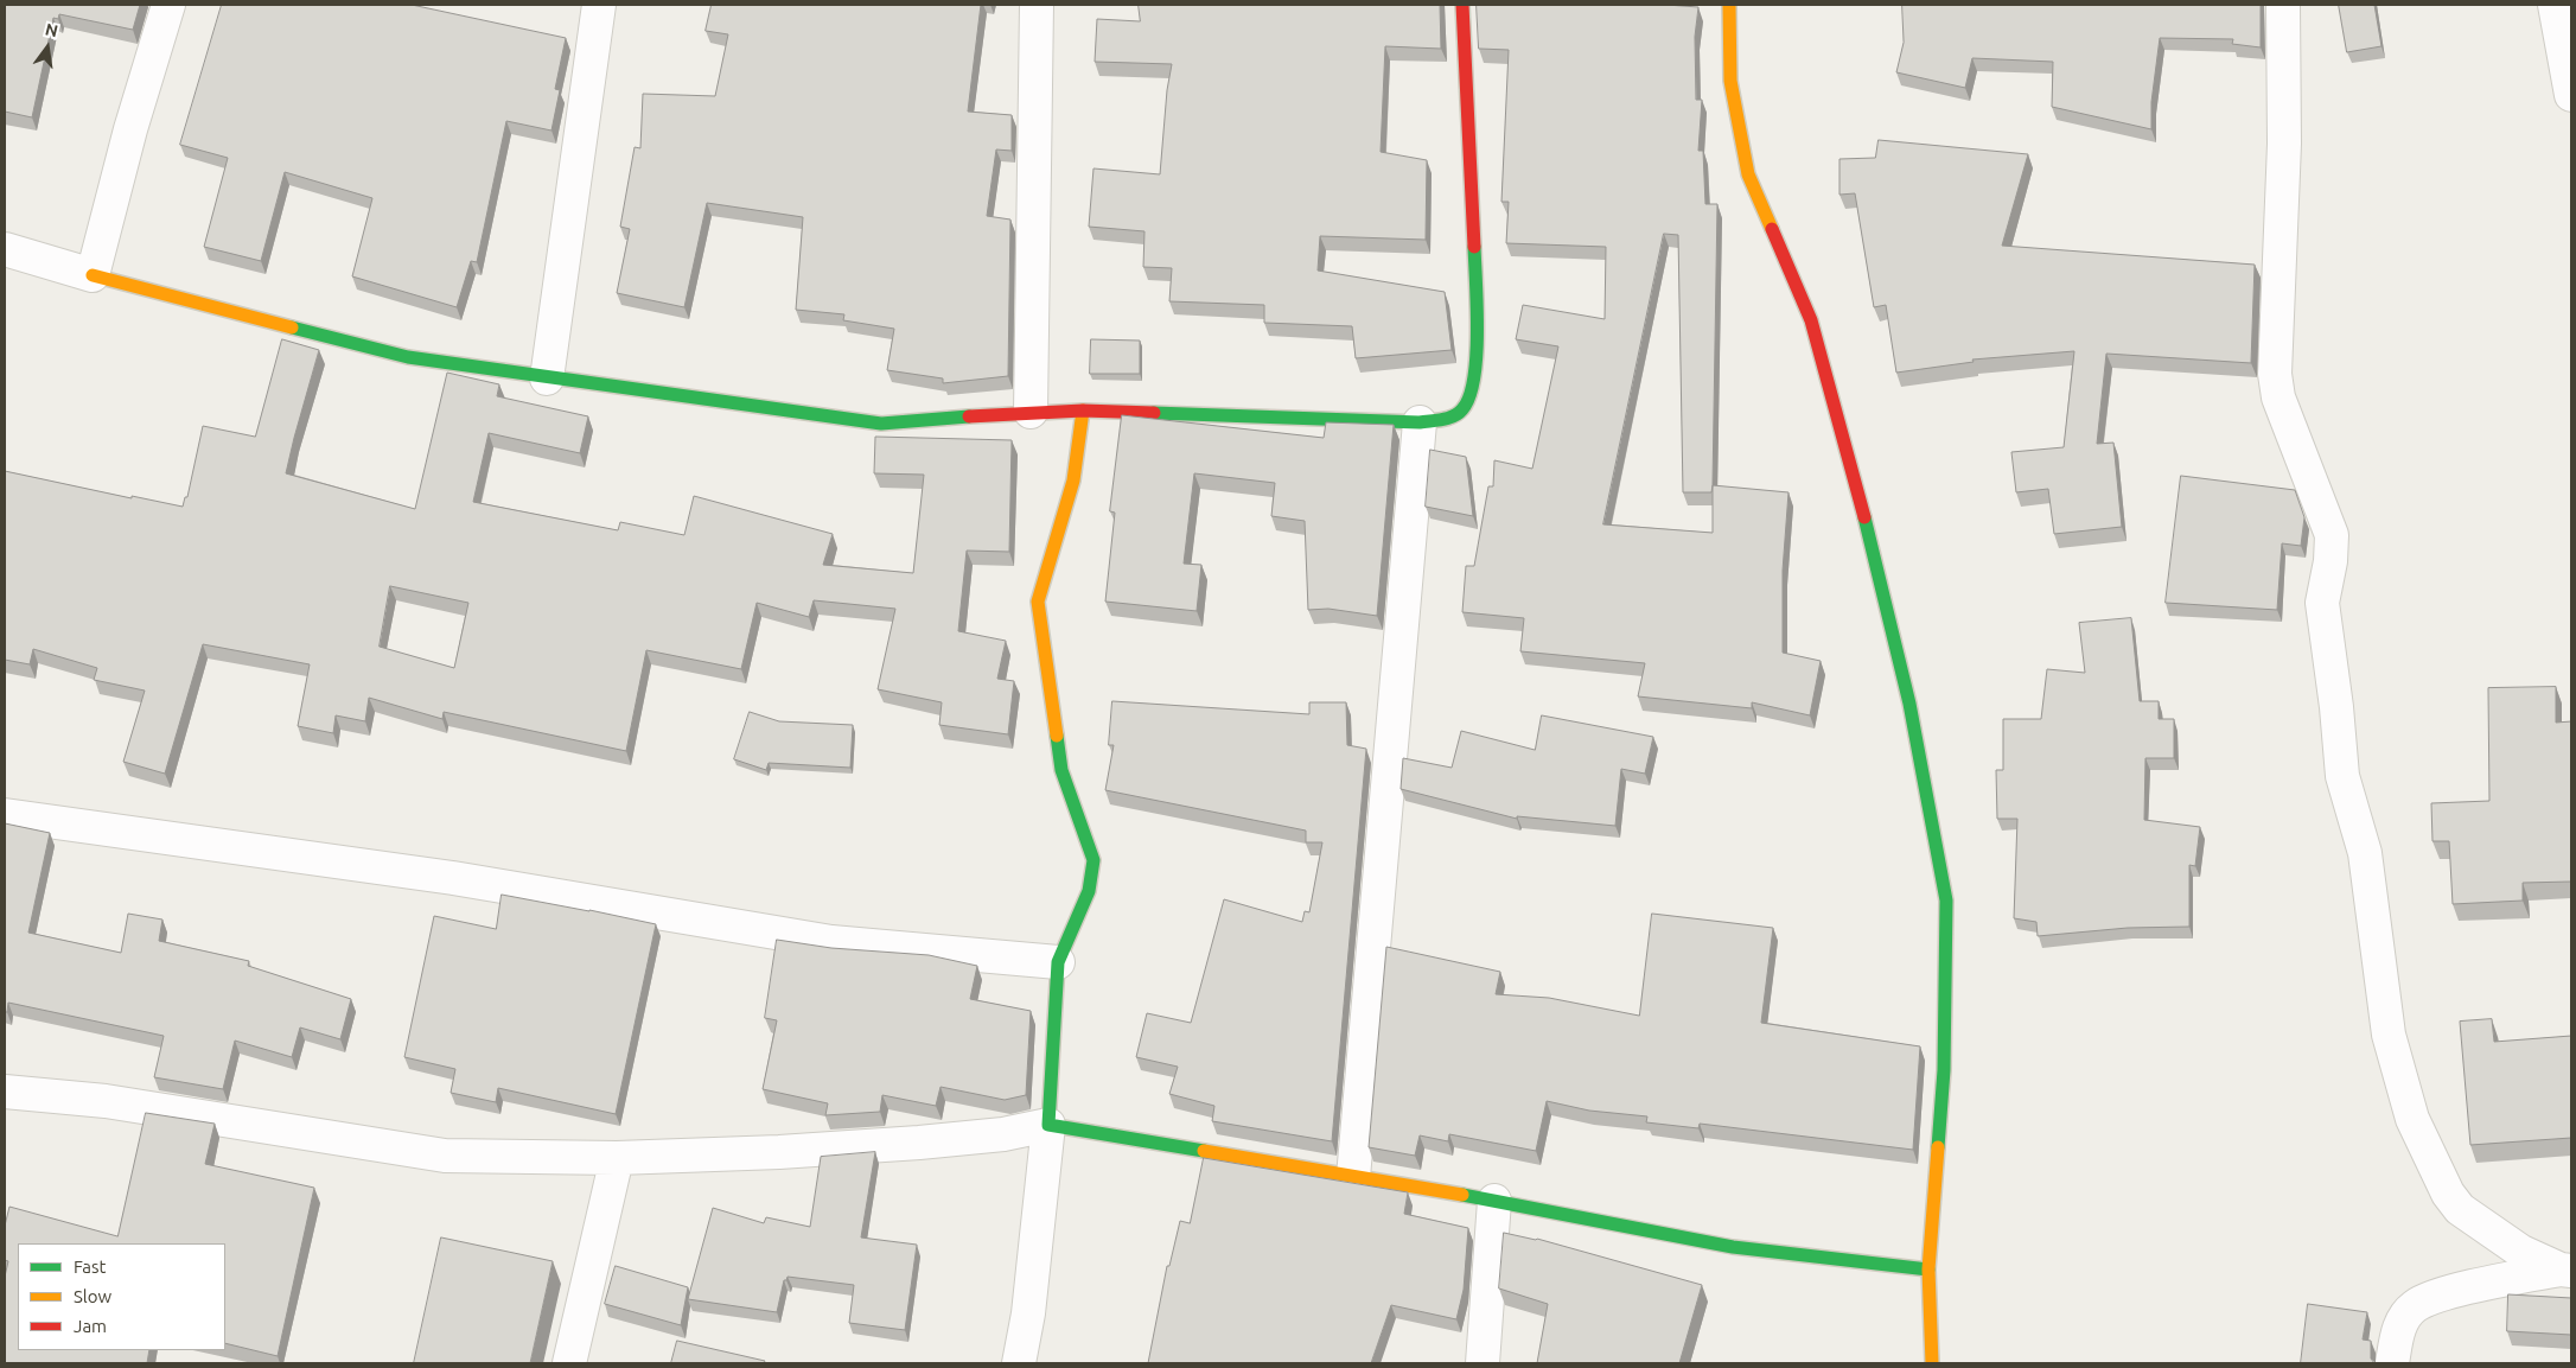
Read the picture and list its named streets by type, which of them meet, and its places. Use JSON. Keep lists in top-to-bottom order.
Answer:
{
  "legend": ["Fast", "Slow", "Jam"],
  "north": "top"
}
